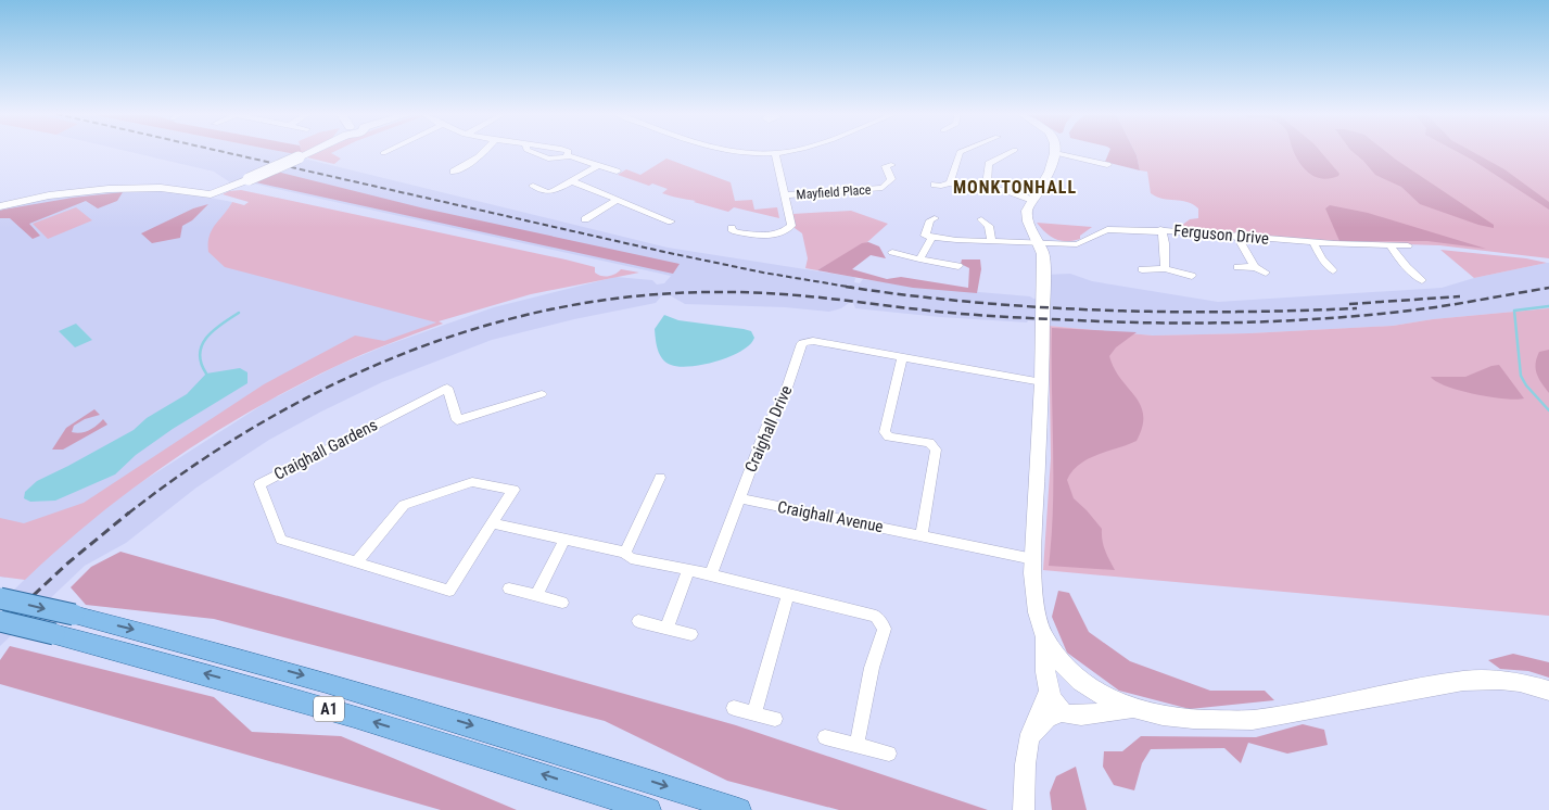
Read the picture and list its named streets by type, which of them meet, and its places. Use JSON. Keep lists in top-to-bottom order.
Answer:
{
  "streets": {
    "main road": ["A1"],
    "street": [
      "Mayfield Place",
      "Ferguson Drive",
      "Craighall Drive",
      "Craighall Gardens",
      "Craighall Avenue"
    ]
  },
  "crossings": [
    ["Craighall Drive", "Craighall Avenue"]
  ],
  "districts": ["MONKTONHALL"]
}
